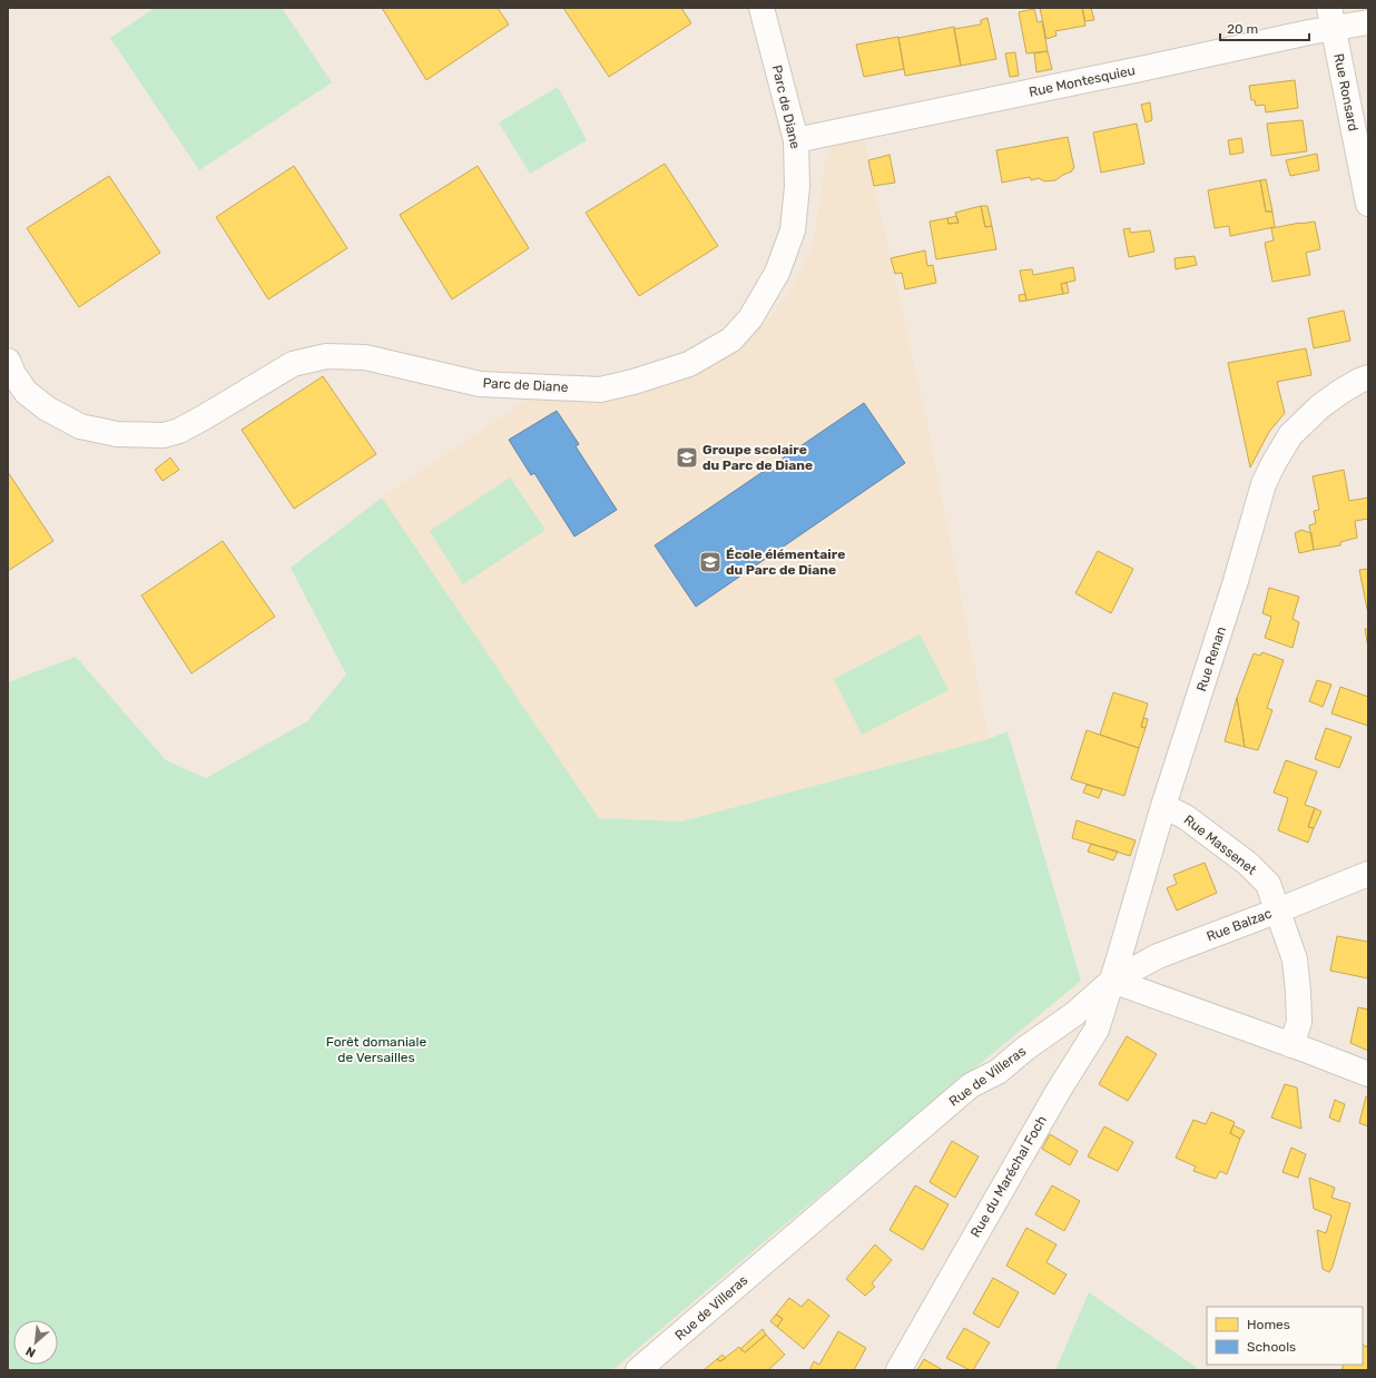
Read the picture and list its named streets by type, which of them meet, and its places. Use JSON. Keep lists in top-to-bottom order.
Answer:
{
  "streets": {
    "street": [
      "Rue Montesquieu",
      "Rue Ronsard",
      "Parc de Diane",
      "Rue Renan",
      "Rue Massenet",
      "Rue Balzac",
      "Rue de Villeras",
      "Rue du Maréchal Foch"
    ]
  },
  "crossings": [
    ["Rue Montesquieu", "Rue Ronsard"],
    ["Rue Montesquieu", "Parc de Diane"],
    ["Rue Renan", "Rue Massenet"],
    ["Rue Renan", "Rue Balzac"],
    ["Rue Renan", "Rue de Villeras"],
    ["Rue Renan", "Rue du Maréchal Foch"],
    ["Rue Massenet", "Rue Balzac"],
    ["Rue Balzac", "Rue de Villeras"],
    ["Rue Balzac", "Rue du Maréchal Foch"],
    ["Rue de Villeras", "Rue du Maréchal Foch"]
  ],
  "parks": ["Forêt domaniale de Versailles"],
  "places": {
    "school or university": ["Groupe scolaire du Parc de Diane", "École élémentaire du Parc de Diane"]
  },
  "legend": ["Homes", "Schools"],
  "scale_bar": "20 m",
  "north": "bottom left"
}
